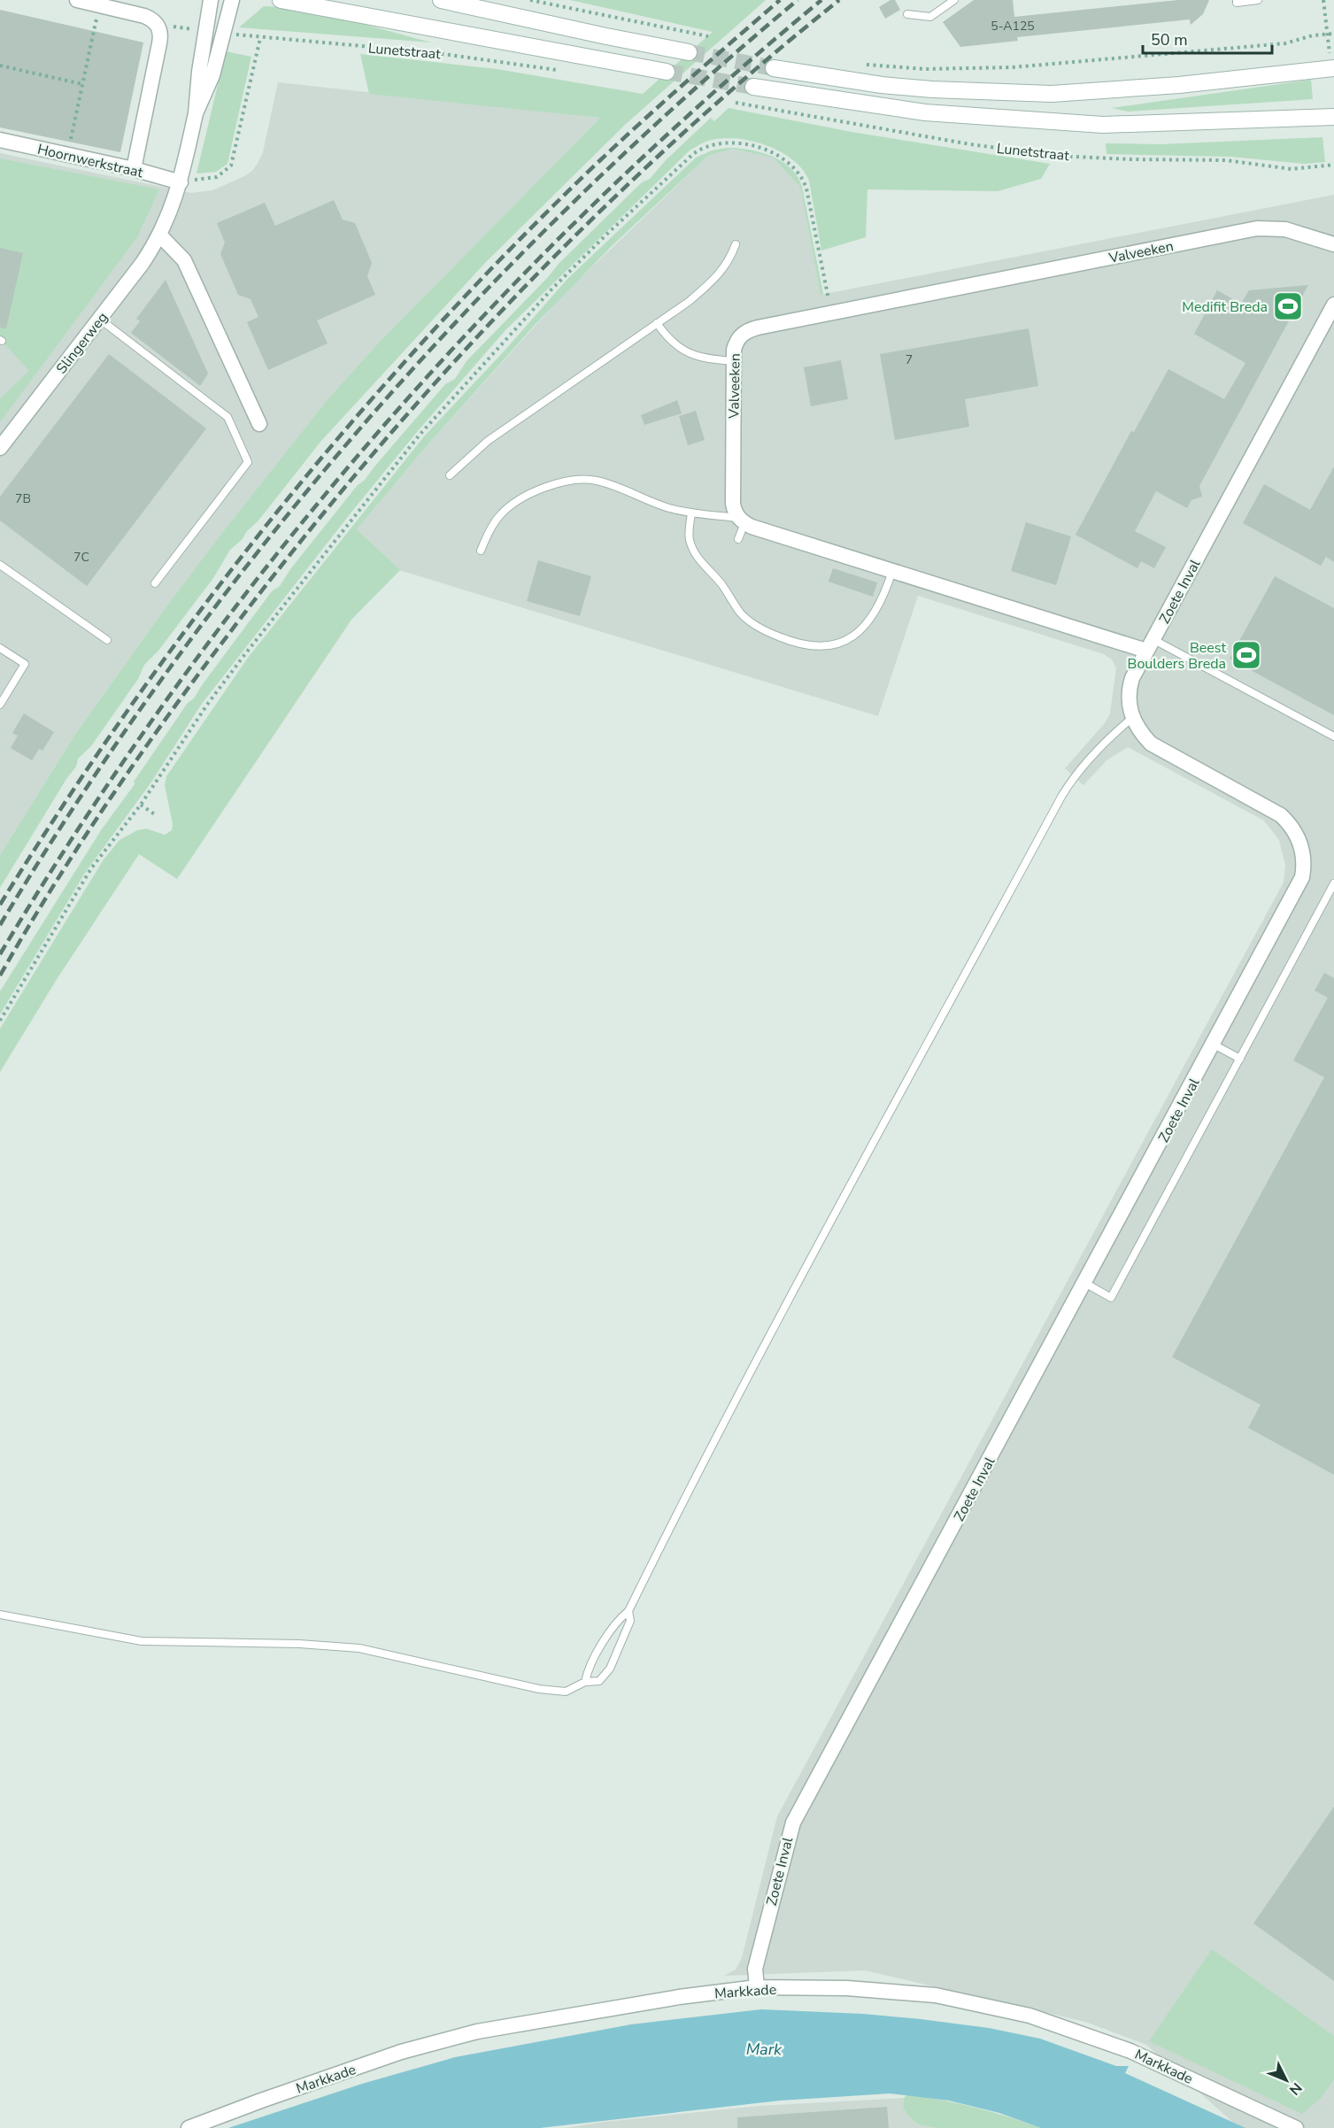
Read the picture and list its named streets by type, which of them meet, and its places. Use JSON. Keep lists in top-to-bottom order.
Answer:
{
  "streets": {
    "main road": ["Lunetstraat"],
    "street": [
      "Hoornwerkstraat",
      "Valveeken",
      "Slingerweg",
      "Zoete Inval",
      "Markkade"
    ]
  },
  "crossings": [
    ["Lunetstraat", "Slingerweg"],
    ["Hoornwerkstraat", "Slingerweg"],
    ["Zoete Inval", "Markkade"]
  ],
  "water": ["Mark"],
  "places": {
    "sports": ["Medifit Breda", "Beest Boulders Breda"]
  },
  "house_numbers": [
    "5-A125",
    "7",
    "7B",
    "7C"
  ],
  "scale_bar": "50 m",
  "north": "bottom right"
}
